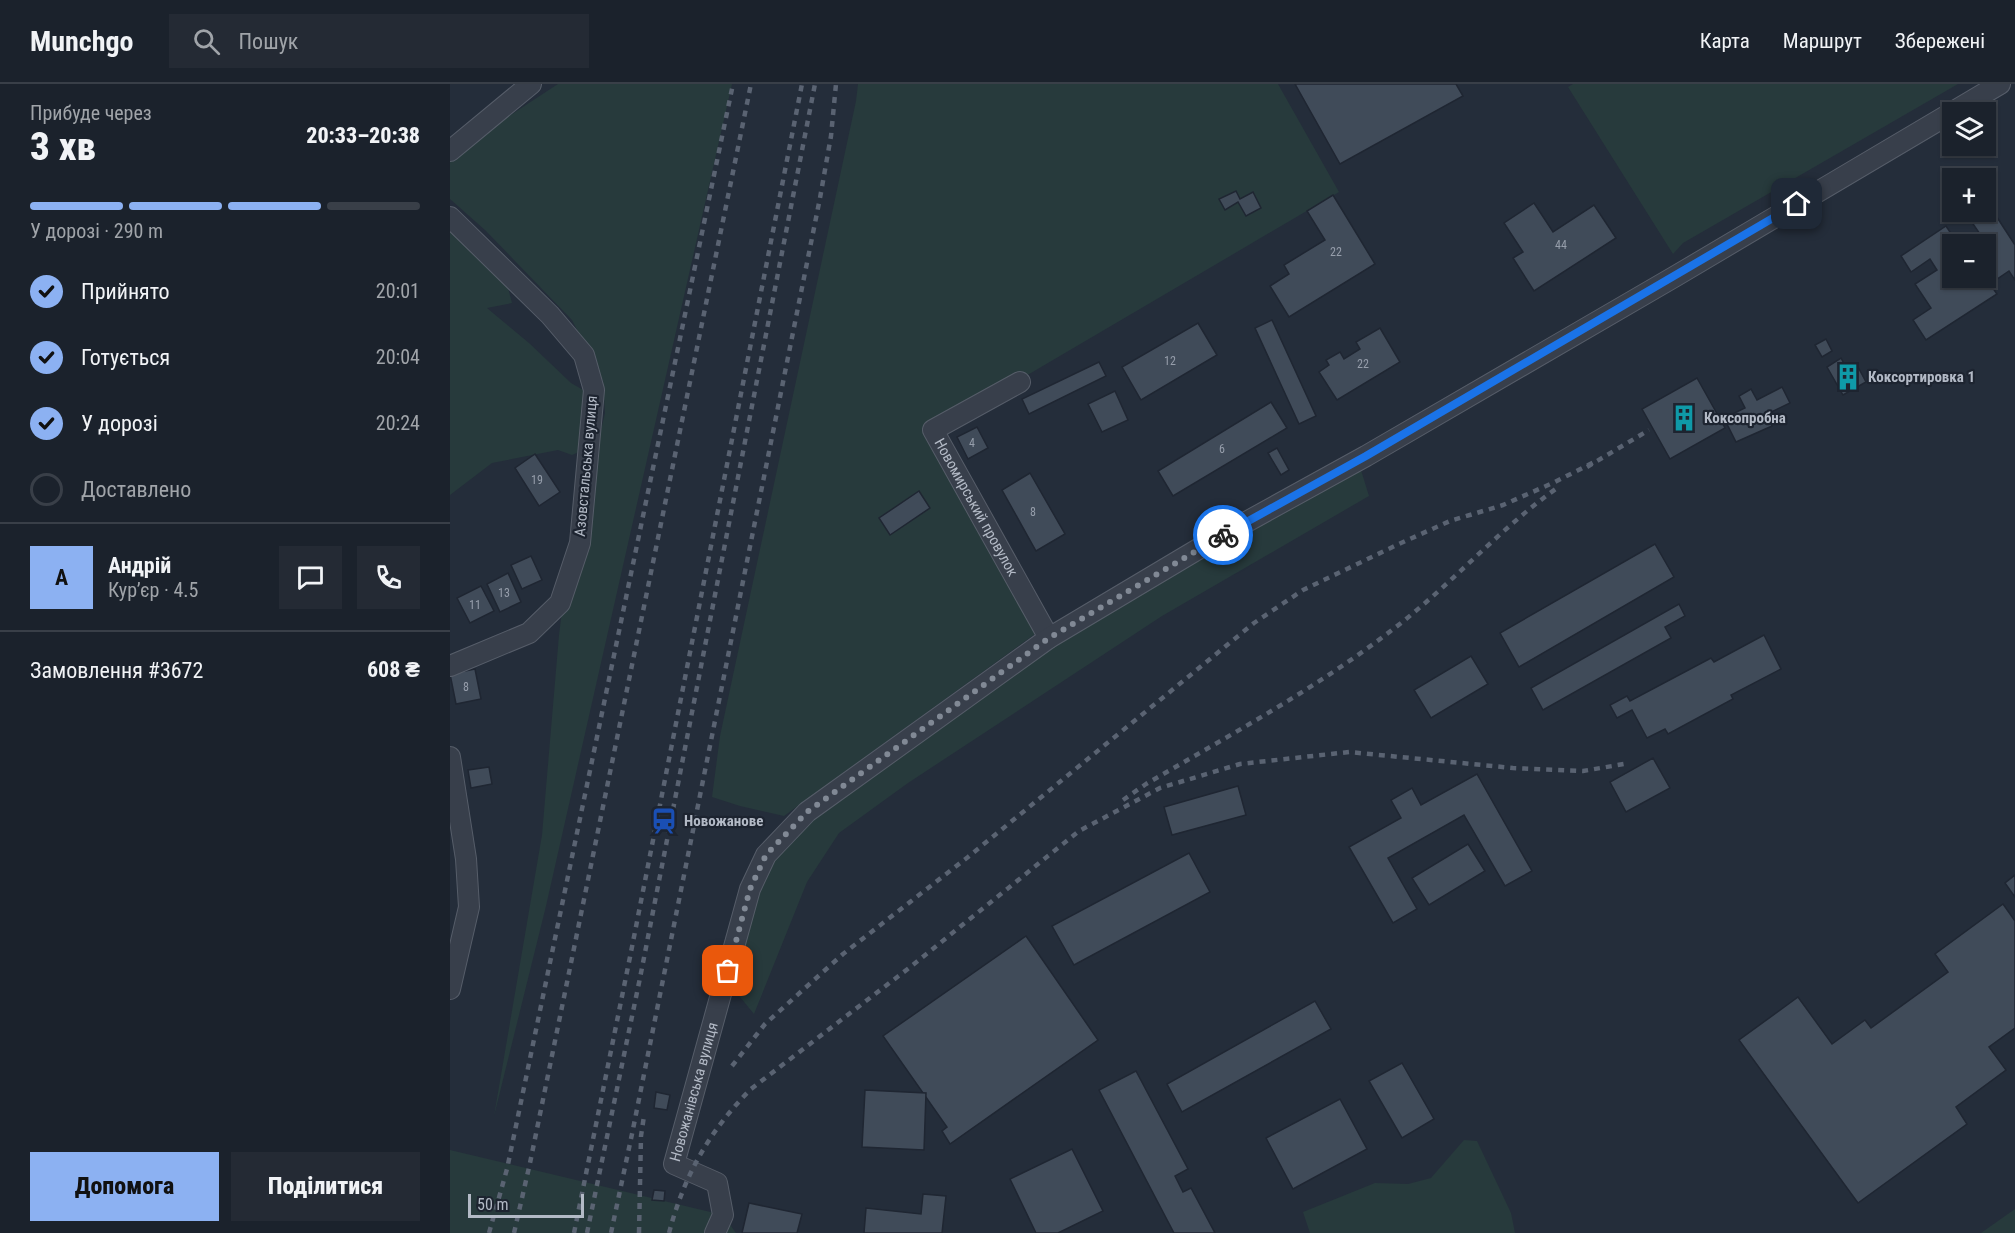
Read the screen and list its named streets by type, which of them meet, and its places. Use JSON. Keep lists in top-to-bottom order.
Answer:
{
  "streets": {
    "street": ["Азовстальська вулиця", "Новомирський провулок", "Новожанівська вулиця"]
  },
  "crossings": [
    ["Новомирський провулок", "Новожанівська вулиця"]
  ],
  "places": {
    "building": ["Коксортировка 1", "Коксопробна"],
    "station": ["Новожанове"]
  },
  "house_numbers": [
    "44",
    "22",
    "12",
    "22",
    "4",
    "6",
    "19",
    "8",
    "13",
    "11",
    "8"
  ],
  "scale_bar": "50 m",
  "page": {
    "header": "Munchgo",
    "search": "Пошук",
    "nav": ["Карта", "Маршрут", "Збережені"],
    "heading": ["3 хв", "Прибуде через", "20:33–20:38"],
    "panel": [
      "Андрій",
      "Кур’єр · 4.5",
      "Замовлення #3672",
      "608 ₴"
    ],
    "map_buttons": ["+", "−"],
    "bar": "У дорозі · 290 m",
    "list": [
      ["Прийнято", "20:01"],
      ["Готується", "20:04"],
      ["У дорозі", "20:24"],
      "Доставлено"
    ],
    "round": "А",
    "buttons": ["Допомога", "Поділитися"],
    "scale": "50 m"
  }
}
